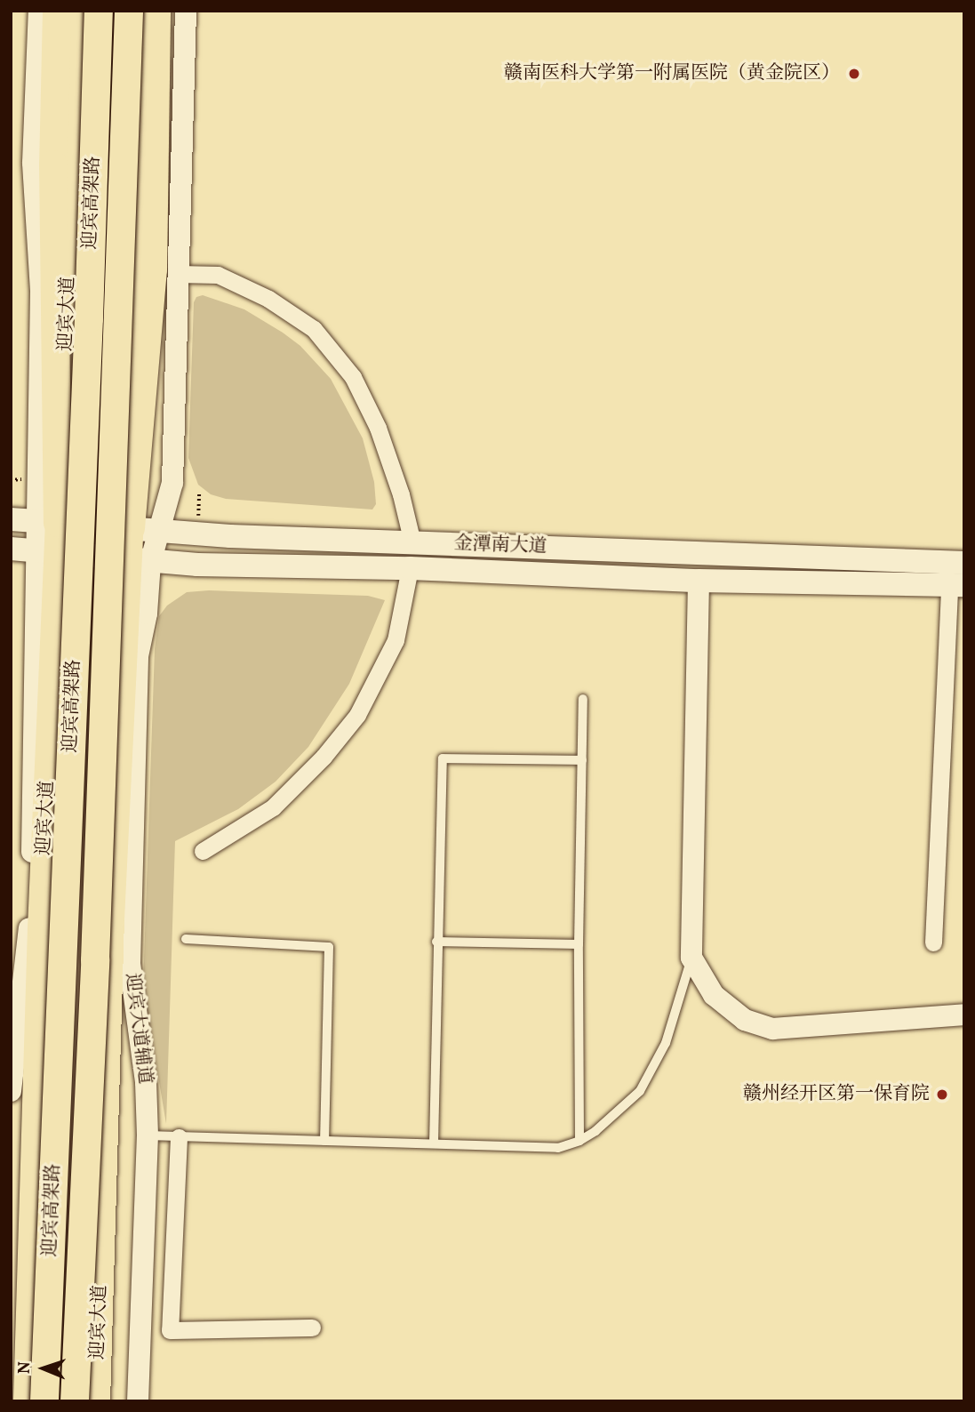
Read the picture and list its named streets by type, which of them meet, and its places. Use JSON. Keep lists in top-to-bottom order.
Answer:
{
  "streets": {
    "highway": ["迎宾高架路"],
    "main road": ["迎宾大道", "金潭南大道"],
    "street": ["迎宾大道辅道"]
  },
  "crossings": [
    ["迎宾大道", "金潭南大道"],
    ["迎宾大道", "迎宾大道辅道"],
    ["金潭南大道", "迎宾大道辅道"]
  ],
  "places": ["赣南医科大学第一附属医院（黄金院区）", "赣州经开区第一保育院"],
  "north": "left"
}
